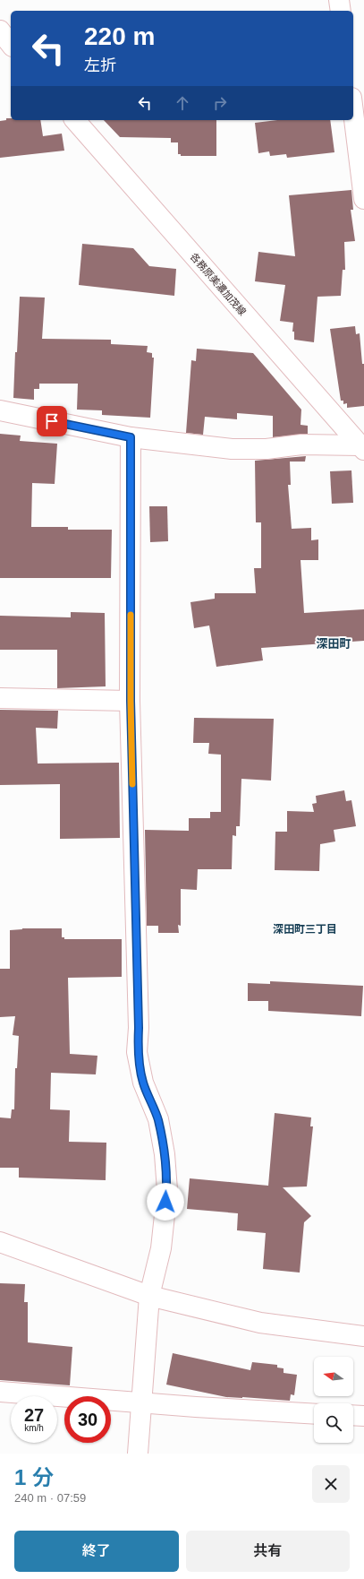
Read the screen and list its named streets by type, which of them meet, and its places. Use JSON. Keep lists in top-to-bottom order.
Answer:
{
  "streets": {
    "street": ["各務原美濃加茂線"]
  },
  "districts": ["深田町", "深田町三丁目"],
  "north": "left",
  "page": {
    "turn": ["220 m", "左折"],
    "speed": "27 km/h",
    "limit": "30",
    "heading": ["1 分", "240 m · 07:59"],
    "buttons": ["終了", "共有"]
  }
}
